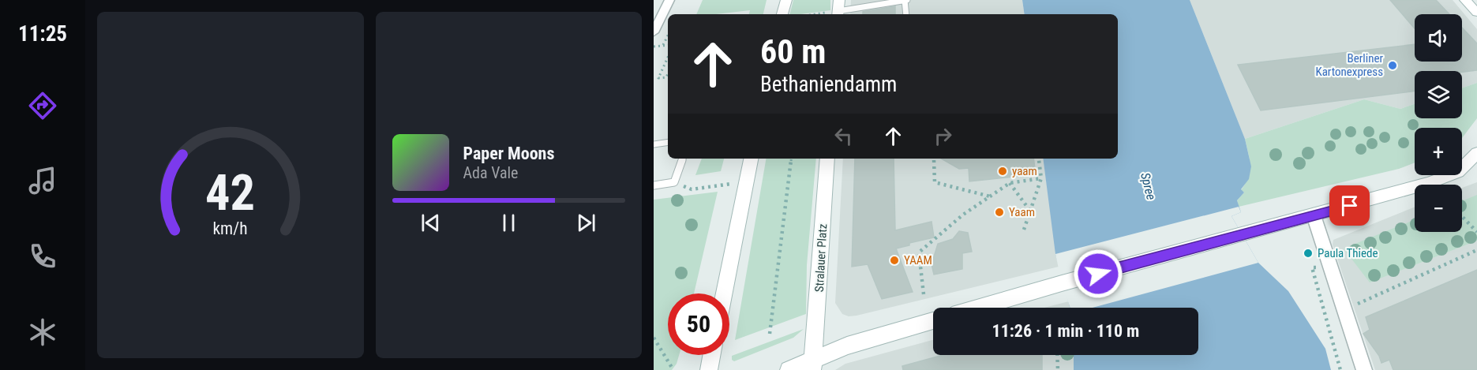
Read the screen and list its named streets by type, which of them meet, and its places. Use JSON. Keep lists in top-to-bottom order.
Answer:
{
  "streets": {
    "main road": ["Stralauer Platz"]
  },
  "water": ["Spree"],
  "places": [
    "Berliner Kartonexpress",
    "yaam",
    "Yaam",
    "Paula Thiede",
    "YAAM"
  ],
  "page": {
    "tabs": "11:25",
    "map_buttons": ["+", "−"],
    "turn": ["60 m", "Bethaniendamm"],
    "song": ["Paper Moons", "Ada Vale"],
    "limit": "50",
    "trip": "11:26 · 1 min · 110 m",
    "gauge": ["42", "km/h"]
  }
}
